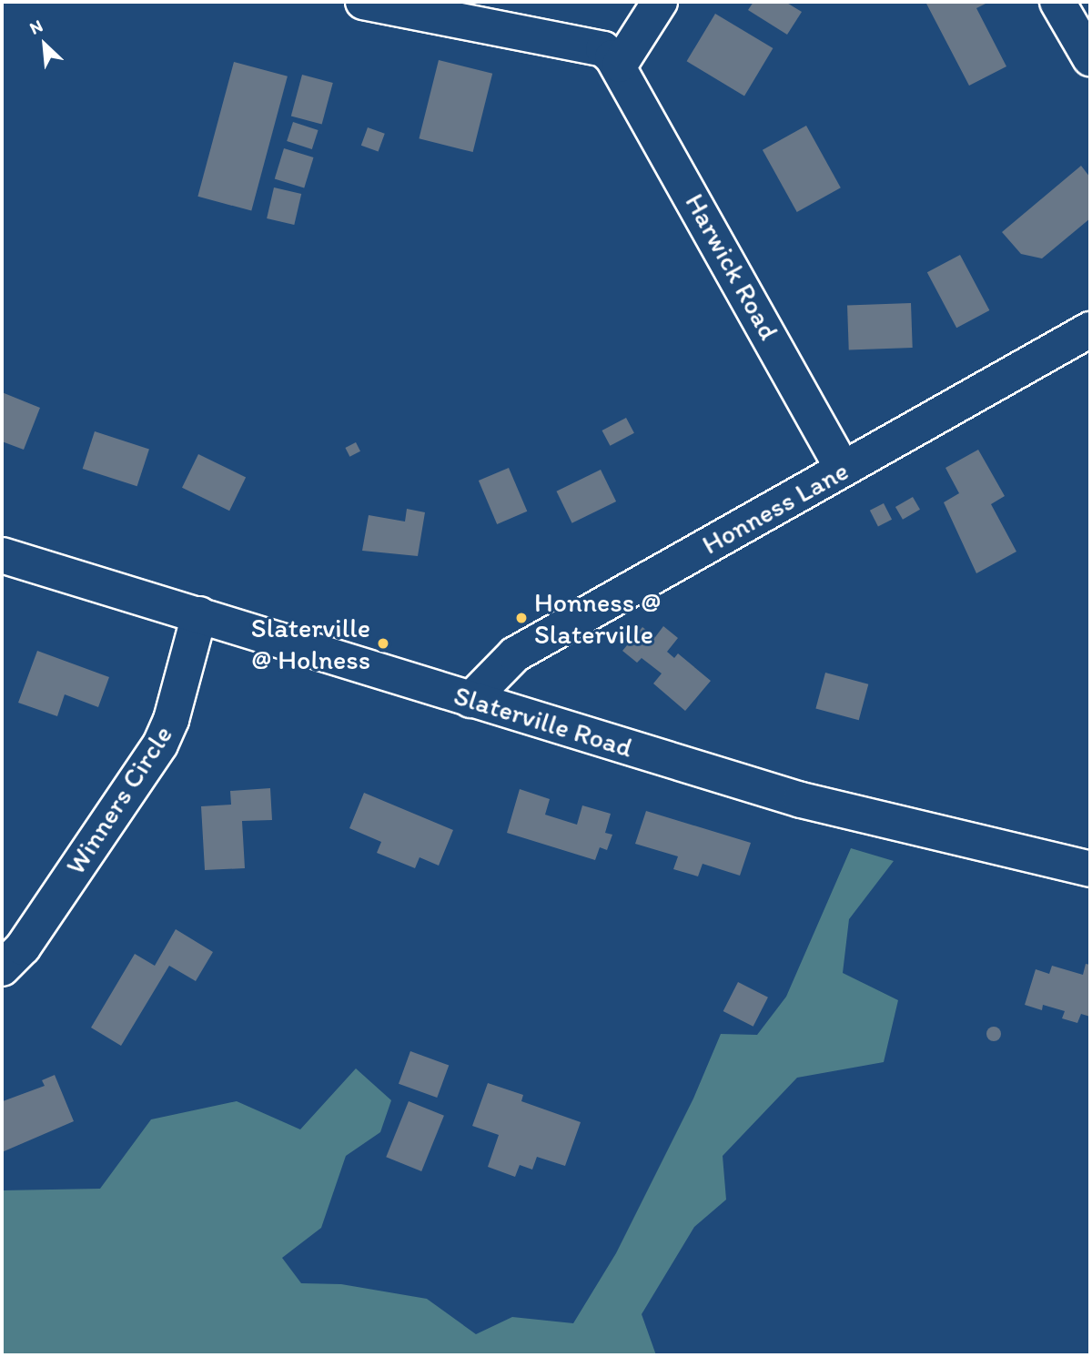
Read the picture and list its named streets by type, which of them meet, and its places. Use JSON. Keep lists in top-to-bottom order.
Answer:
{
  "streets": {
    "main road": [
      "Harwick Road",
      "Honness Lane",
      "Slaterville Road",
      "Winners Circle"
    ]
  },
  "crossings": [
    ["Harwick Road", "Honness Lane"],
    ["Honness Lane", "Slaterville Road"],
    ["Slaterville Road", "Winners Circle"]
  ],
  "places": ["Honness @ Slaterville", "Slaterville @ Holness"],
  "north": "top left"
}
